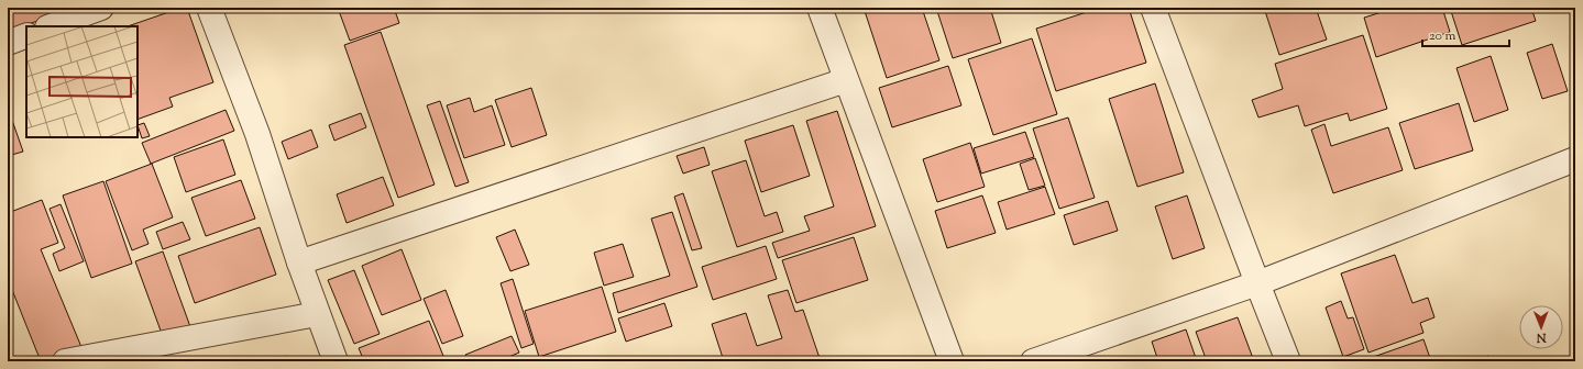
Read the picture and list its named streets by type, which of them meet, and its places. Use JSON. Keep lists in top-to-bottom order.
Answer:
{
  "scale_bar": "20 m",
  "north": "bottom"
}
